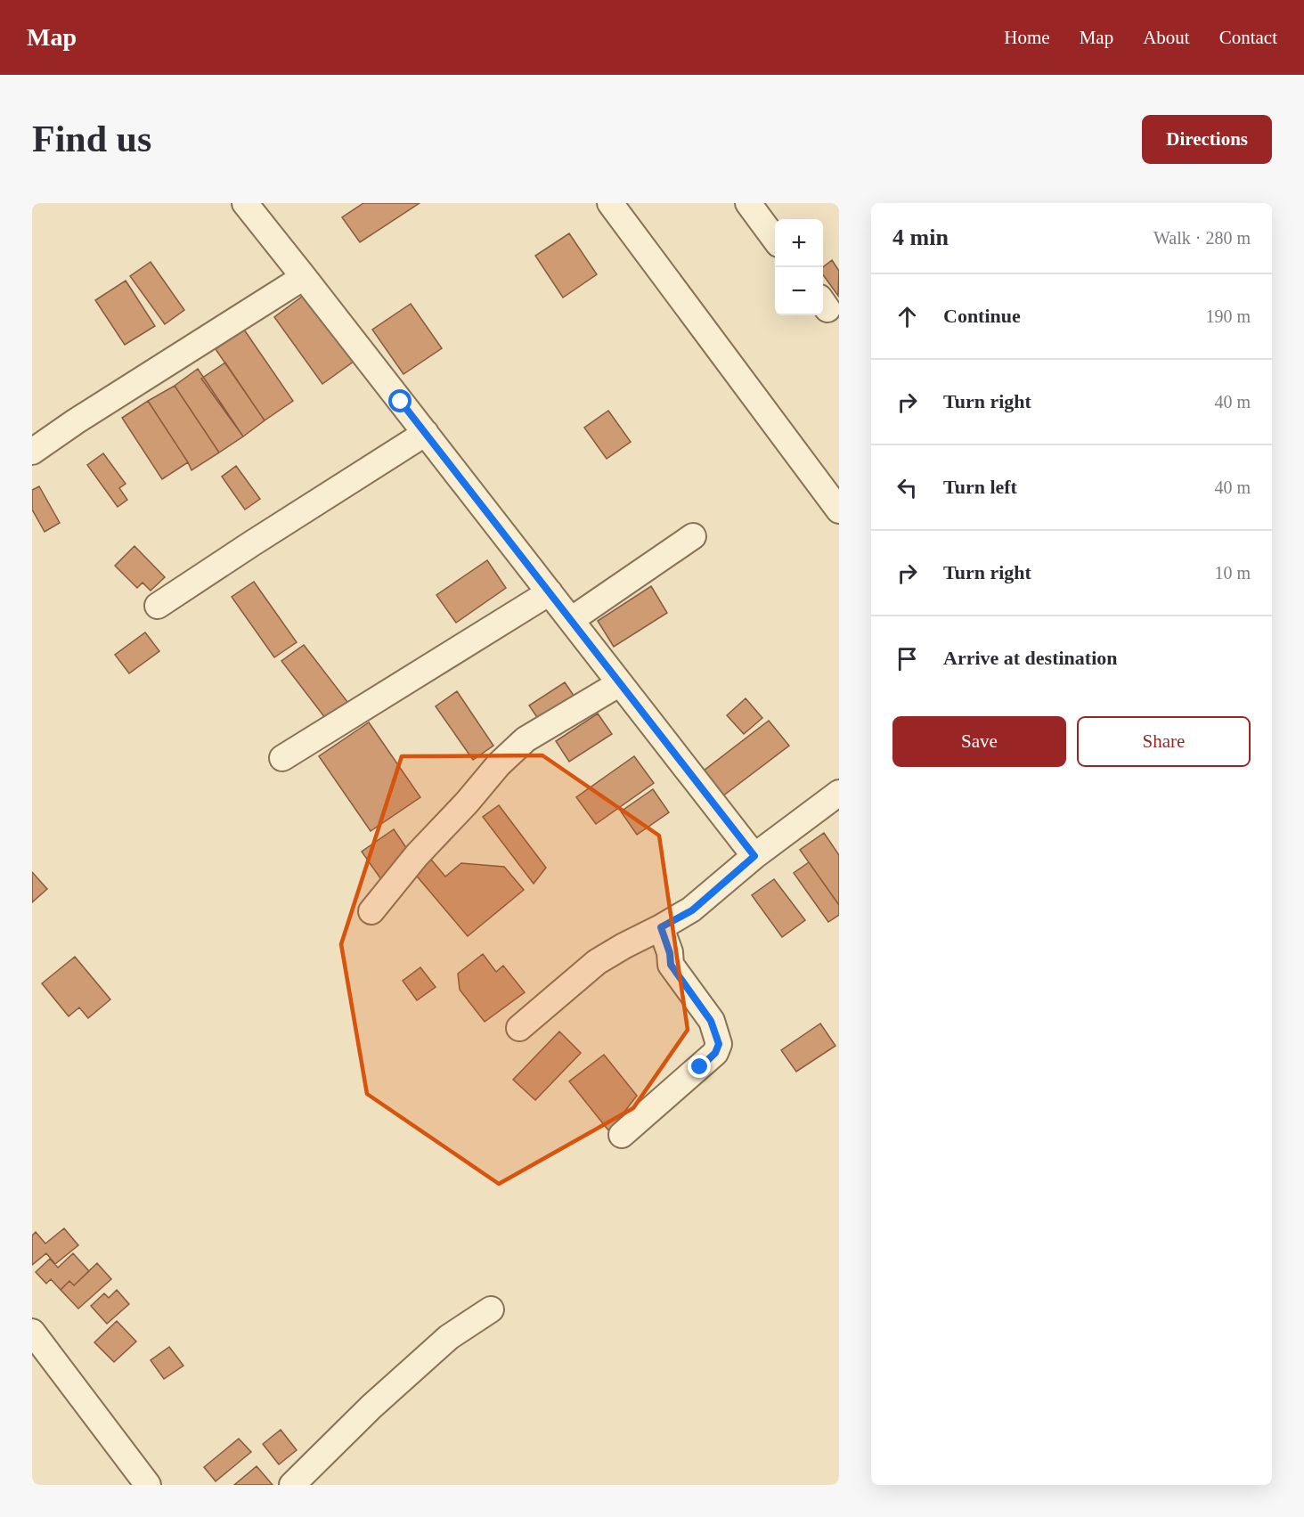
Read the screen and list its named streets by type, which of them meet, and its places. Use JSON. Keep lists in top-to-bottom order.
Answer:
{
  "page": {
    "header": "Map",
    "nav": [
      "Home",
      "Map",
      "About",
      "Contact"
    ],
    "buttons": [
      "Directions",
      ["Save", "Share"]
    ],
    "title": "Find us",
    "heading": ["4 min", "Walk · 280 m"],
    "map_buttons": ["+", "−"],
    "list": [
      ["Continue", "190 m"],
      ["Turn right", "40 m"],
      ["Turn left", "40 m"],
      ["Turn right", "10 m"],
      "Arrive at destination"
    ]
  }
}
